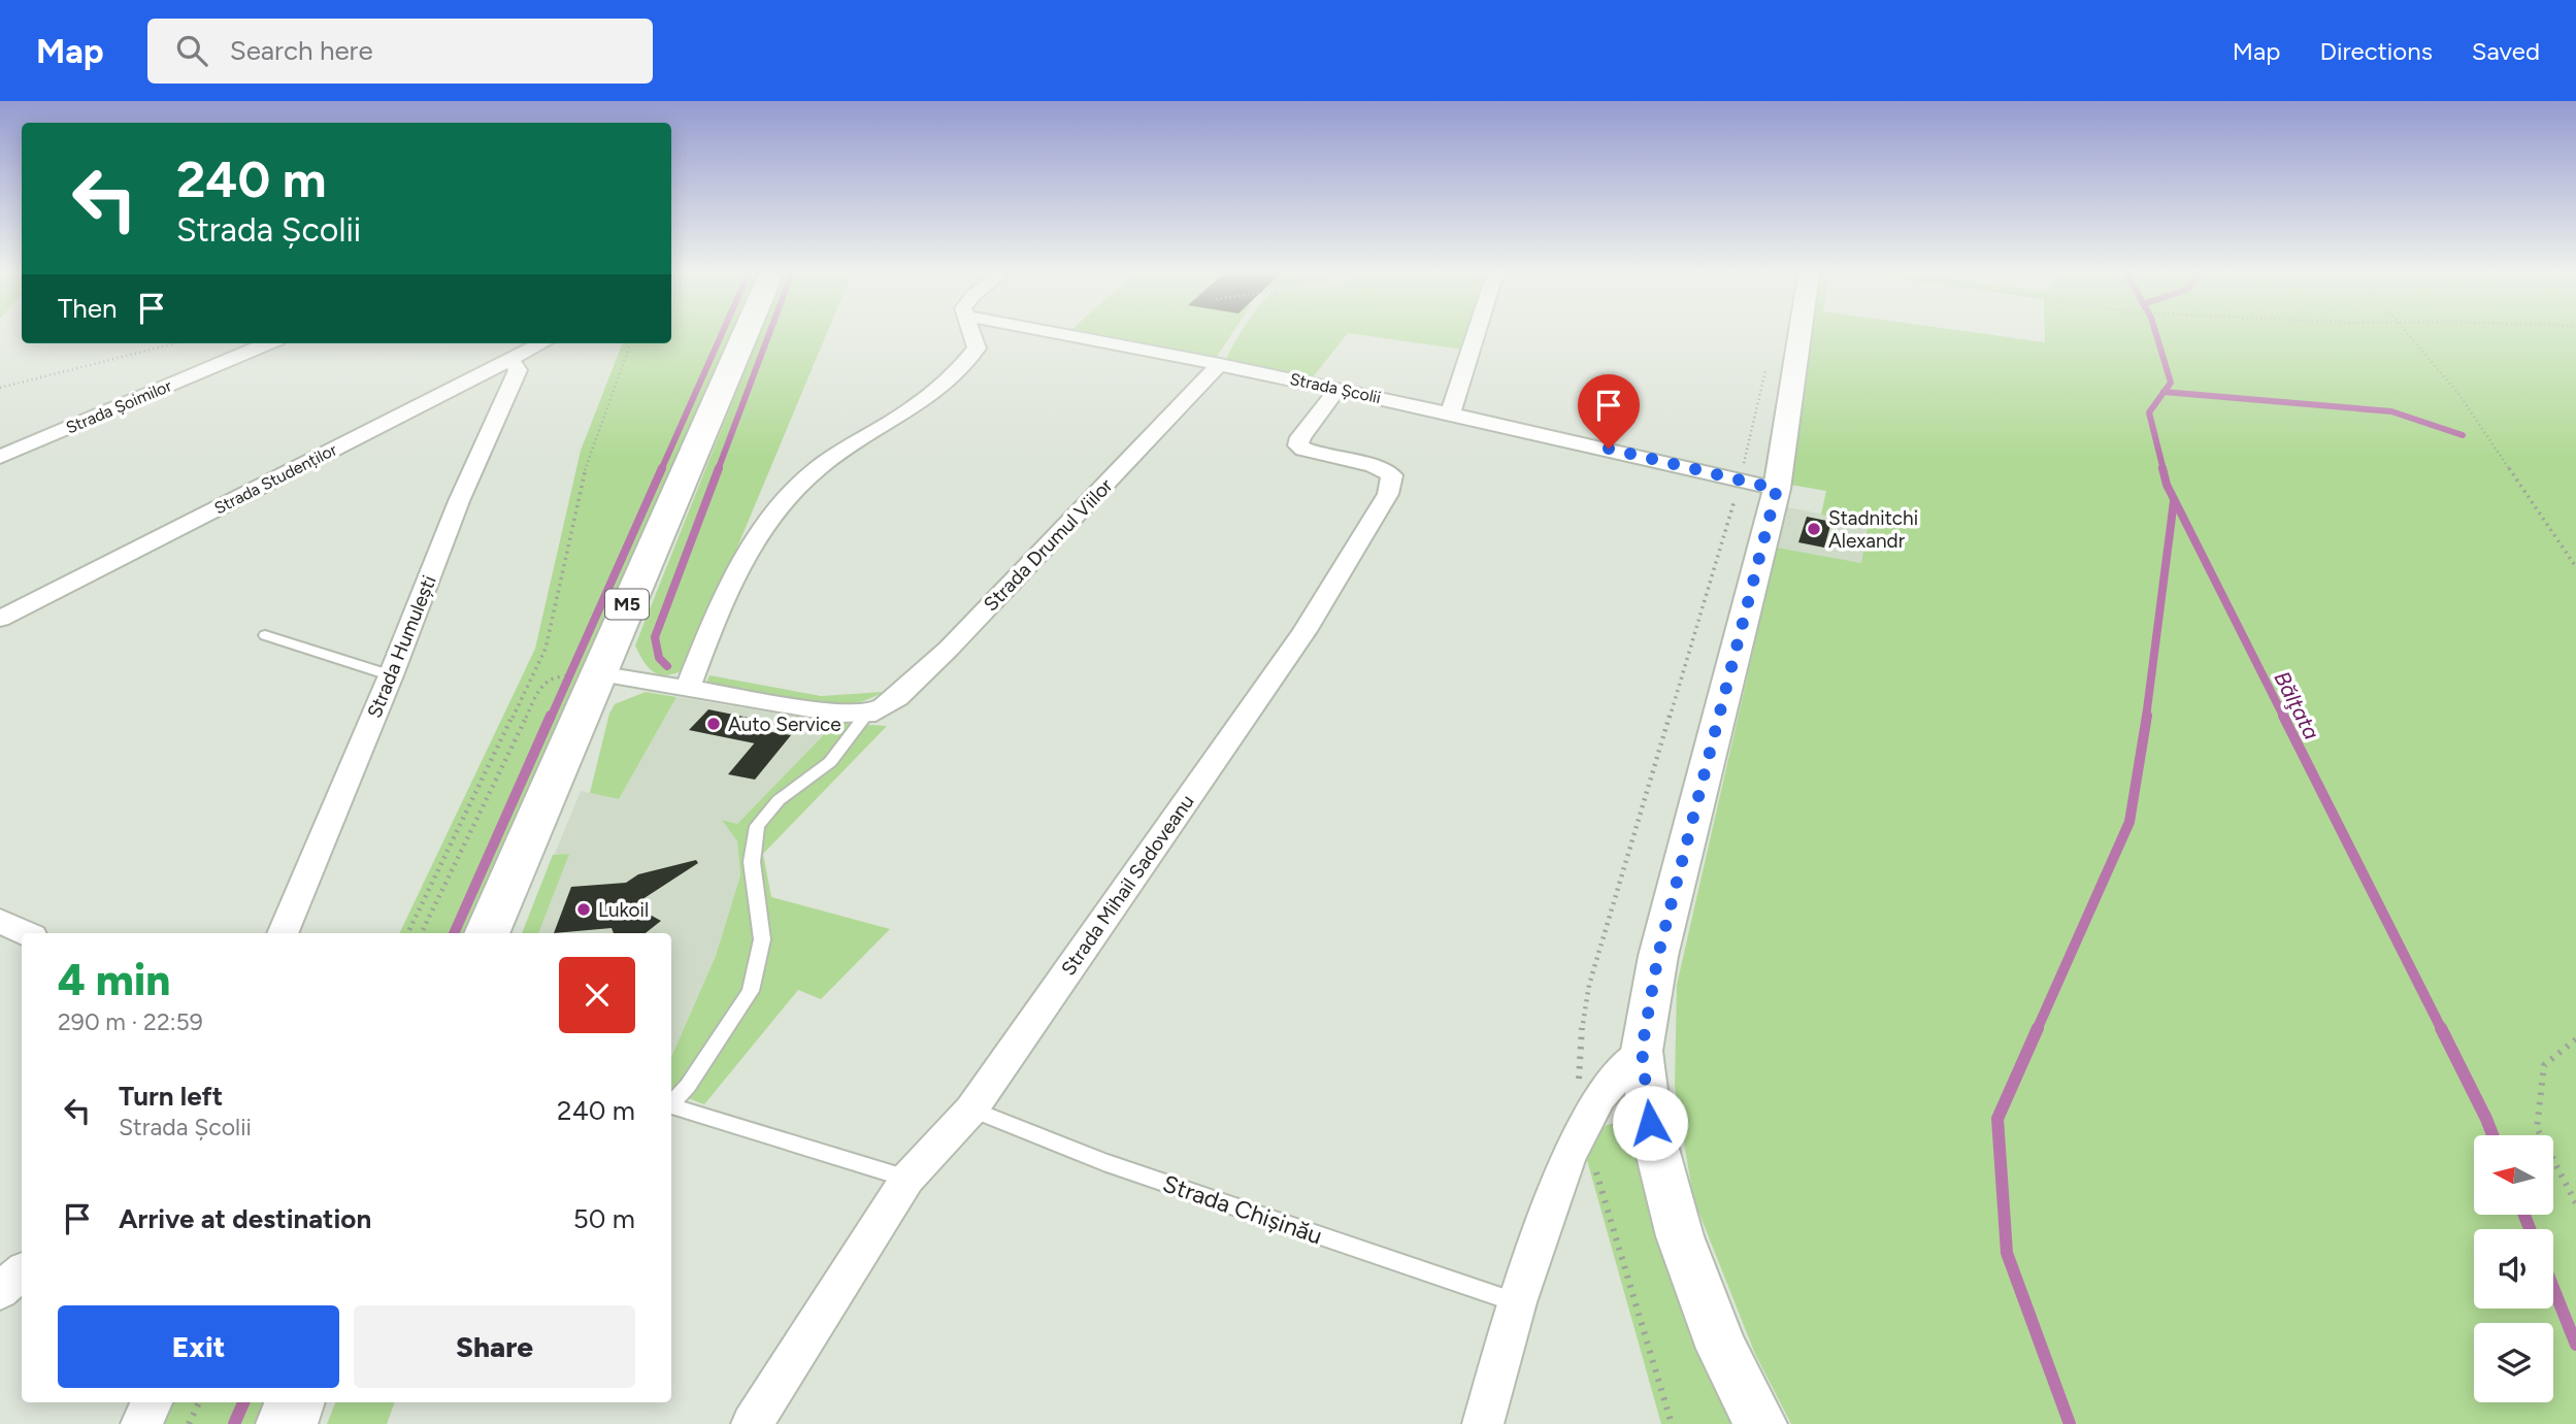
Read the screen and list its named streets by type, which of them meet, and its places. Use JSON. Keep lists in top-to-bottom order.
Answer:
{
  "streets": {
    "highway": ["M5"],
    "street": [
      "Strada Școlii",
      "Strada Șoimilor",
      "Strada Studenților",
      "Strada Drumul Viilor",
      "Strada Humulești",
      "Strada Mihail Sadoveanu"
    ],
    "lane": ["Strada Chișinău"]
  },
  "crossings": [
    ["Strada Școlii", "Strada Drumul Viilor"],
    ["Strada Școlii", "Strada Mihail Sadoveanu"],
    ["Strada Studenților", "Strada Humulești"],
    ["Strada Mihail Sadoveanu", "Strada Chișinău"]
  ],
  "water": ["Bălţata"],
  "places": ["Stadnitchi Alexandr", "Auto Service", "Lukoil"],
  "north": "left",
  "page": {
    "header": "Map",
    "search": "Search here",
    "nav": ["Map", "Directions", "Saved"],
    "turn": ["240 m", "Strada Școlii"],
    "then": "Then",
    "heading": ["4 min", "290 m · 22:59"],
    "list": [
      {
        "name": "Turn left",
        "note": "Strada Școlii",
        "value": "240 m"
      },
      {
        "name": "Arrive at destination",
        "value": "50 m"
      }
    ],
    "buttons": ["Exit", "Share"]
  }
}
